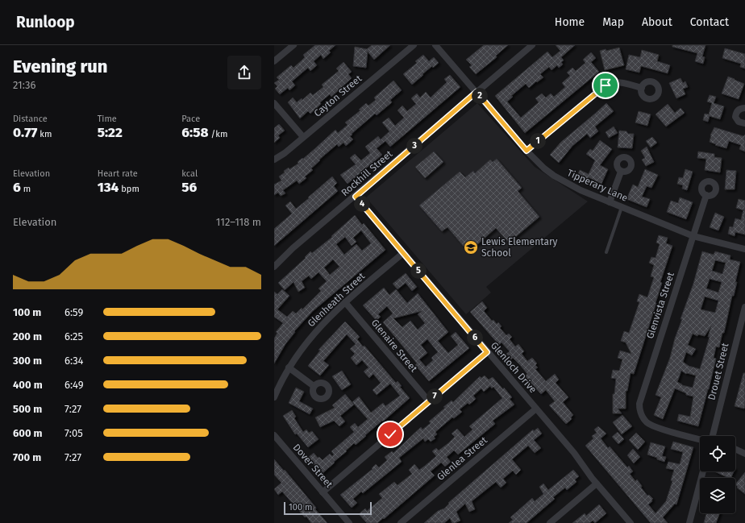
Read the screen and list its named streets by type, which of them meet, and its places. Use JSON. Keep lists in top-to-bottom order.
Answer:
{
  "streets": {
    "street": [
      "Cayton Street",
      "Rockhill Street",
      "Tipperary Lane",
      "Glenheath Street",
      "Glenvista Street",
      "Glenaire Street",
      "Glenloch Drive",
      "Drouet Street",
      "Glenlea Street",
      "Dover Street"
    ]
  },
  "crossings": [
    ["Rockhill Street", "Tipperary Lane"],
    ["Rockhill Street", "Glenloch Drive"],
    ["Tipperary Lane", "Glenvista Street"],
    ["Glenheath Street", "Glenaire Street"],
    ["Glenheath Street", "Glenloch Drive"],
    ["Glenloch Drive", "Glenlea Street"]
  ],
  "places": {
    "school or university": ["Lewis Elementary School"]
  },
  "scale_bar": "100 m",
  "page": {
    "header": "Runloop",
    "nav": [
      "Home",
      "Map",
      "About",
      "Contact"
    ],
    "heading": ["Evening run", "21:36"],
    "pins": [
      "2",
      "1",
      "3",
      "4",
      "5",
      "6",
      "7"
    ],
    "stats": [
      ["Distance", "0.77 km"],
      ["Time", "5:22"],
      ["Pace", "6:58 /km"],
      ["Elevation", "6 m"],
      ["Heart rate", "134 bpm"],
      ["kcal", "56"]
    ],
    "chart": ["Elevation", "112–118 m"],
    "list": [
      {
        "name": "100 m",
        "note": "6:59"
      },
      {
        "name": "200 m",
        "note": "6:25"
      },
      {
        "name": "300 m",
        "note": "6:34"
      },
      {
        "name": "400 m",
        "note": "6:49"
      },
      {
        "name": "500 m",
        "note": "7:27"
      },
      {
        "name": "600 m",
        "note": "7:05"
      },
      {
        "name": "700 m",
        "note": "7:27"
      }
    ],
    "scale": "100 m"
  }
}
